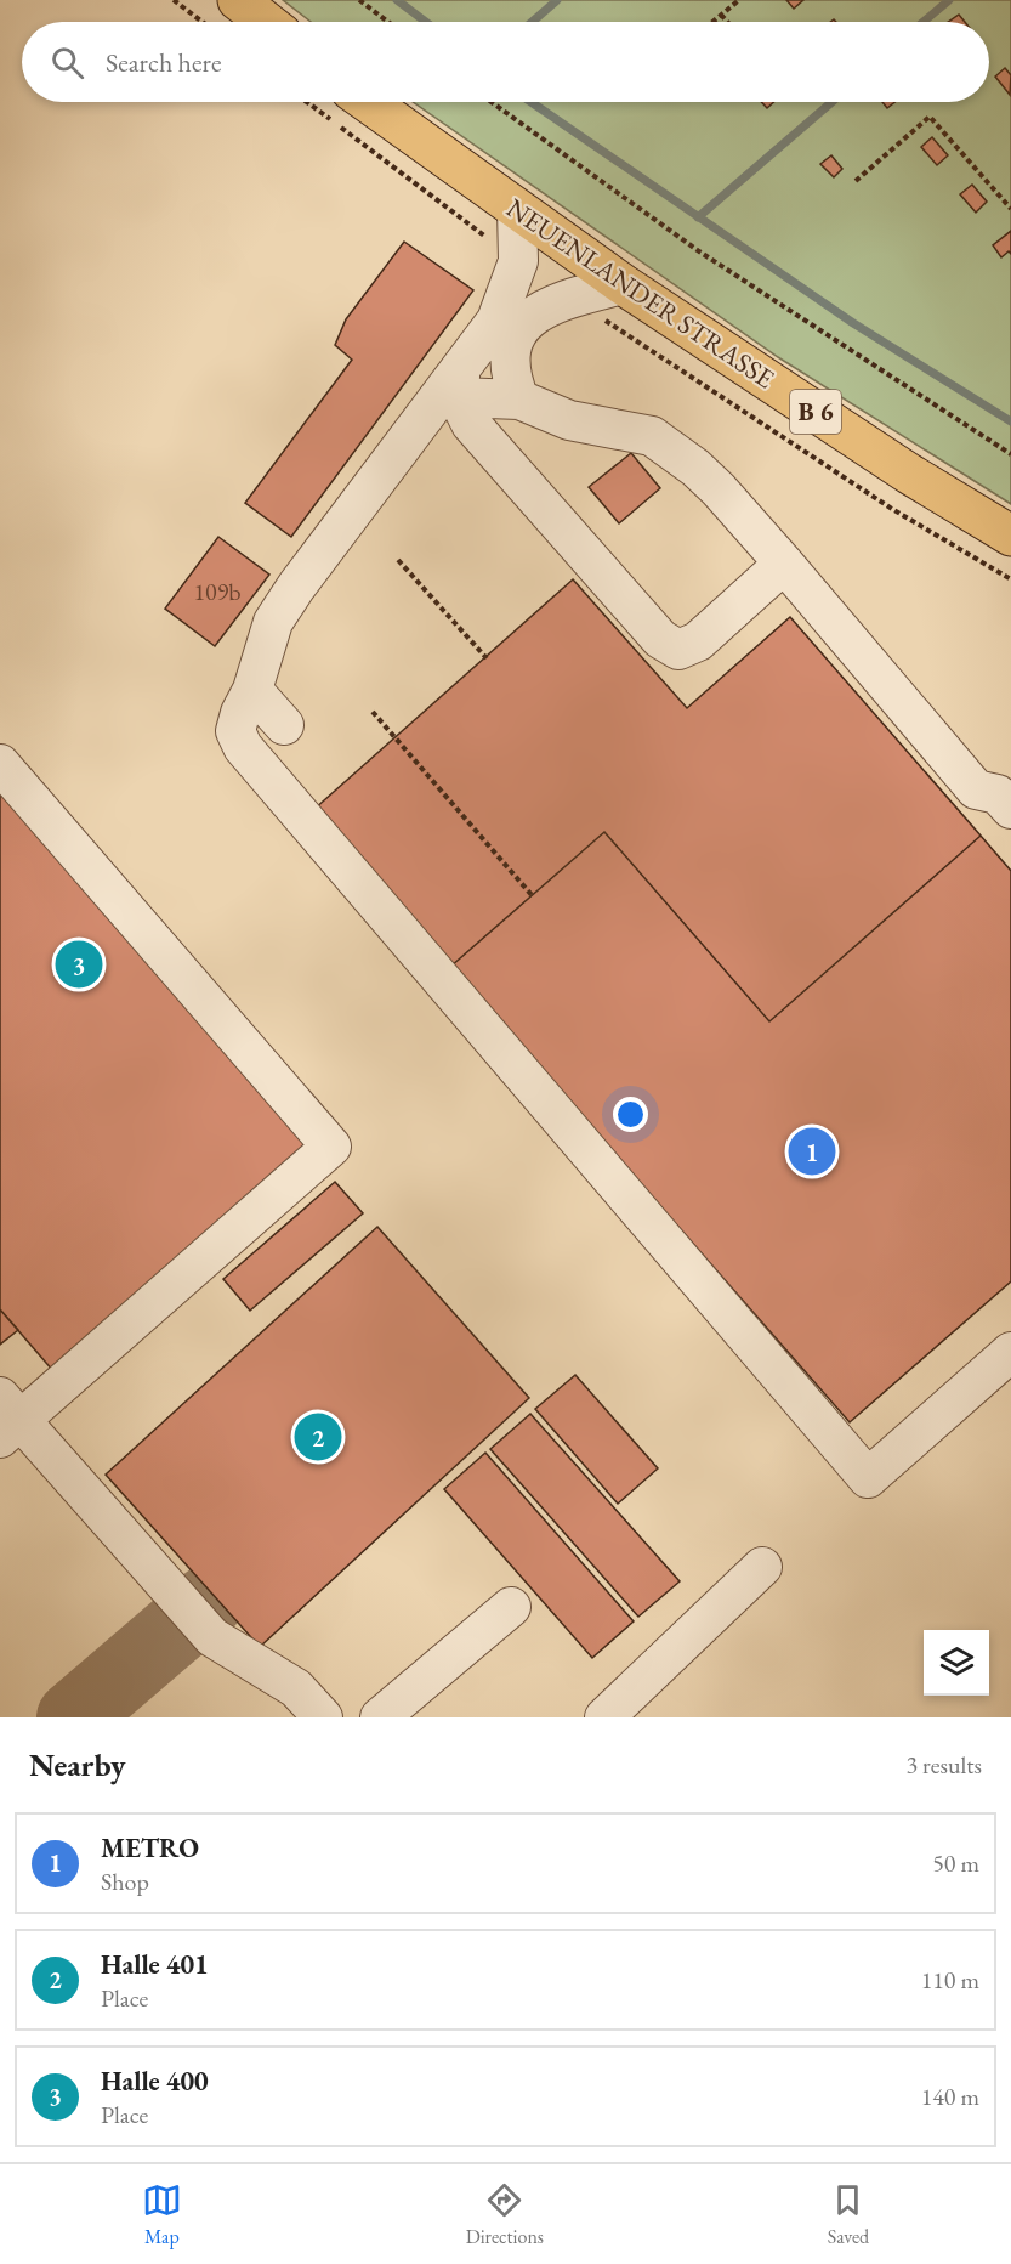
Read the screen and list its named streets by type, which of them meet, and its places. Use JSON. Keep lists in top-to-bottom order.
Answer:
{
  "streets": {
    "main road": ["NEUENLANDER STRASSE", "B 6"]
  },
  "house_numbers": ["109b"],
  "page": {
    "search": "Search here",
    "pins": ["3", "1", "2"],
    "heading": ["Nearby", "3 results"],
    "list": [
      {
        "mark": "1",
        "name": "METRO",
        "note": "Shop",
        "value": "50 m"
      },
      {
        "mark": "2",
        "name": "Halle 401",
        "note": "Place",
        "value": "110 m"
      },
      {
        "mark": "3",
        "name": "Halle 400",
        "note": "Place",
        "value": "140 m"
      }
    ],
    "nav": ["Map", "Directions", "Saved"]
  }
}
